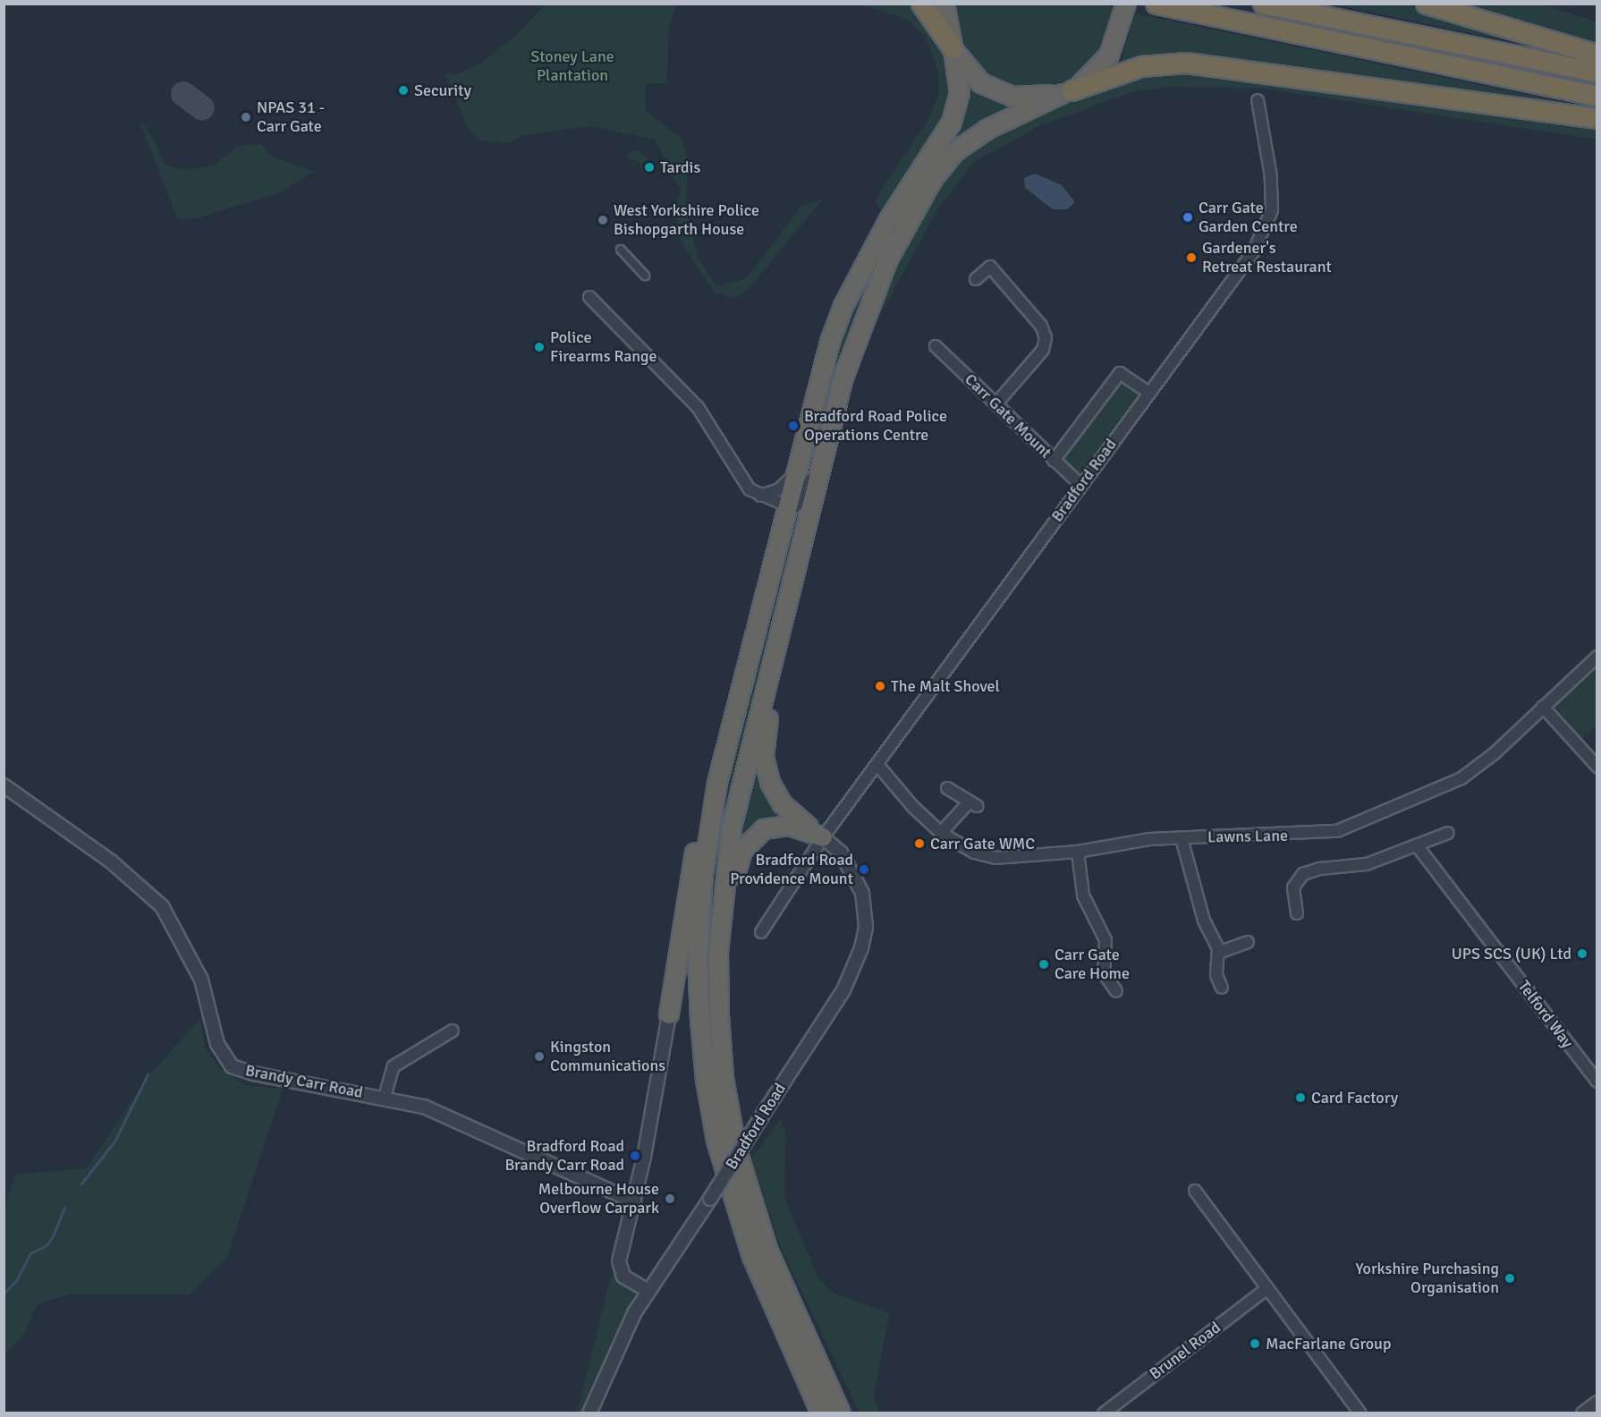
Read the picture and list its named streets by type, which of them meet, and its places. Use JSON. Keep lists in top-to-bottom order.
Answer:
{
  "streets": {
    "street": [
      "Carr Gate Mount",
      "Bradford Road",
      "Lawns Lane",
      "Telford Way",
      "Brandy Carr Road",
      "Brunel Road"
    ]
  },
  "crossings": [
    ["Carr Gate Mount", "Bradford Road"],
    ["Bradford Road", "Lawns Lane"]
  ],
  "parks": ["Stoney Lane Plantation"],
  "places": [
    "Security",
    "NPAS 31 - Carr Gate",
    "Tardis",
    "Carr Gate Garden Centre",
    "West Yorkshire Police Bishopgarth House",
    "Gardener's Retreat Restaurant",
    "Police Firearms Range",
    "Bradford Road Police Operations Centre",
    "The Malt Shovel",
    "Carr Gate WMC",
    "Bradford Road Providence Mount",
    "UPS SCS (UK) Ltd",
    "Carr Gate Care Home",
    "Kingston Communications",
    "Card Factory",
    "Bradford Road Brandy Carr Road",
    "Melbourne House Overflow Carpark",
    "Yorkshire Purchasing Organisation",
    "MacFarlane Group"
  ]
}
